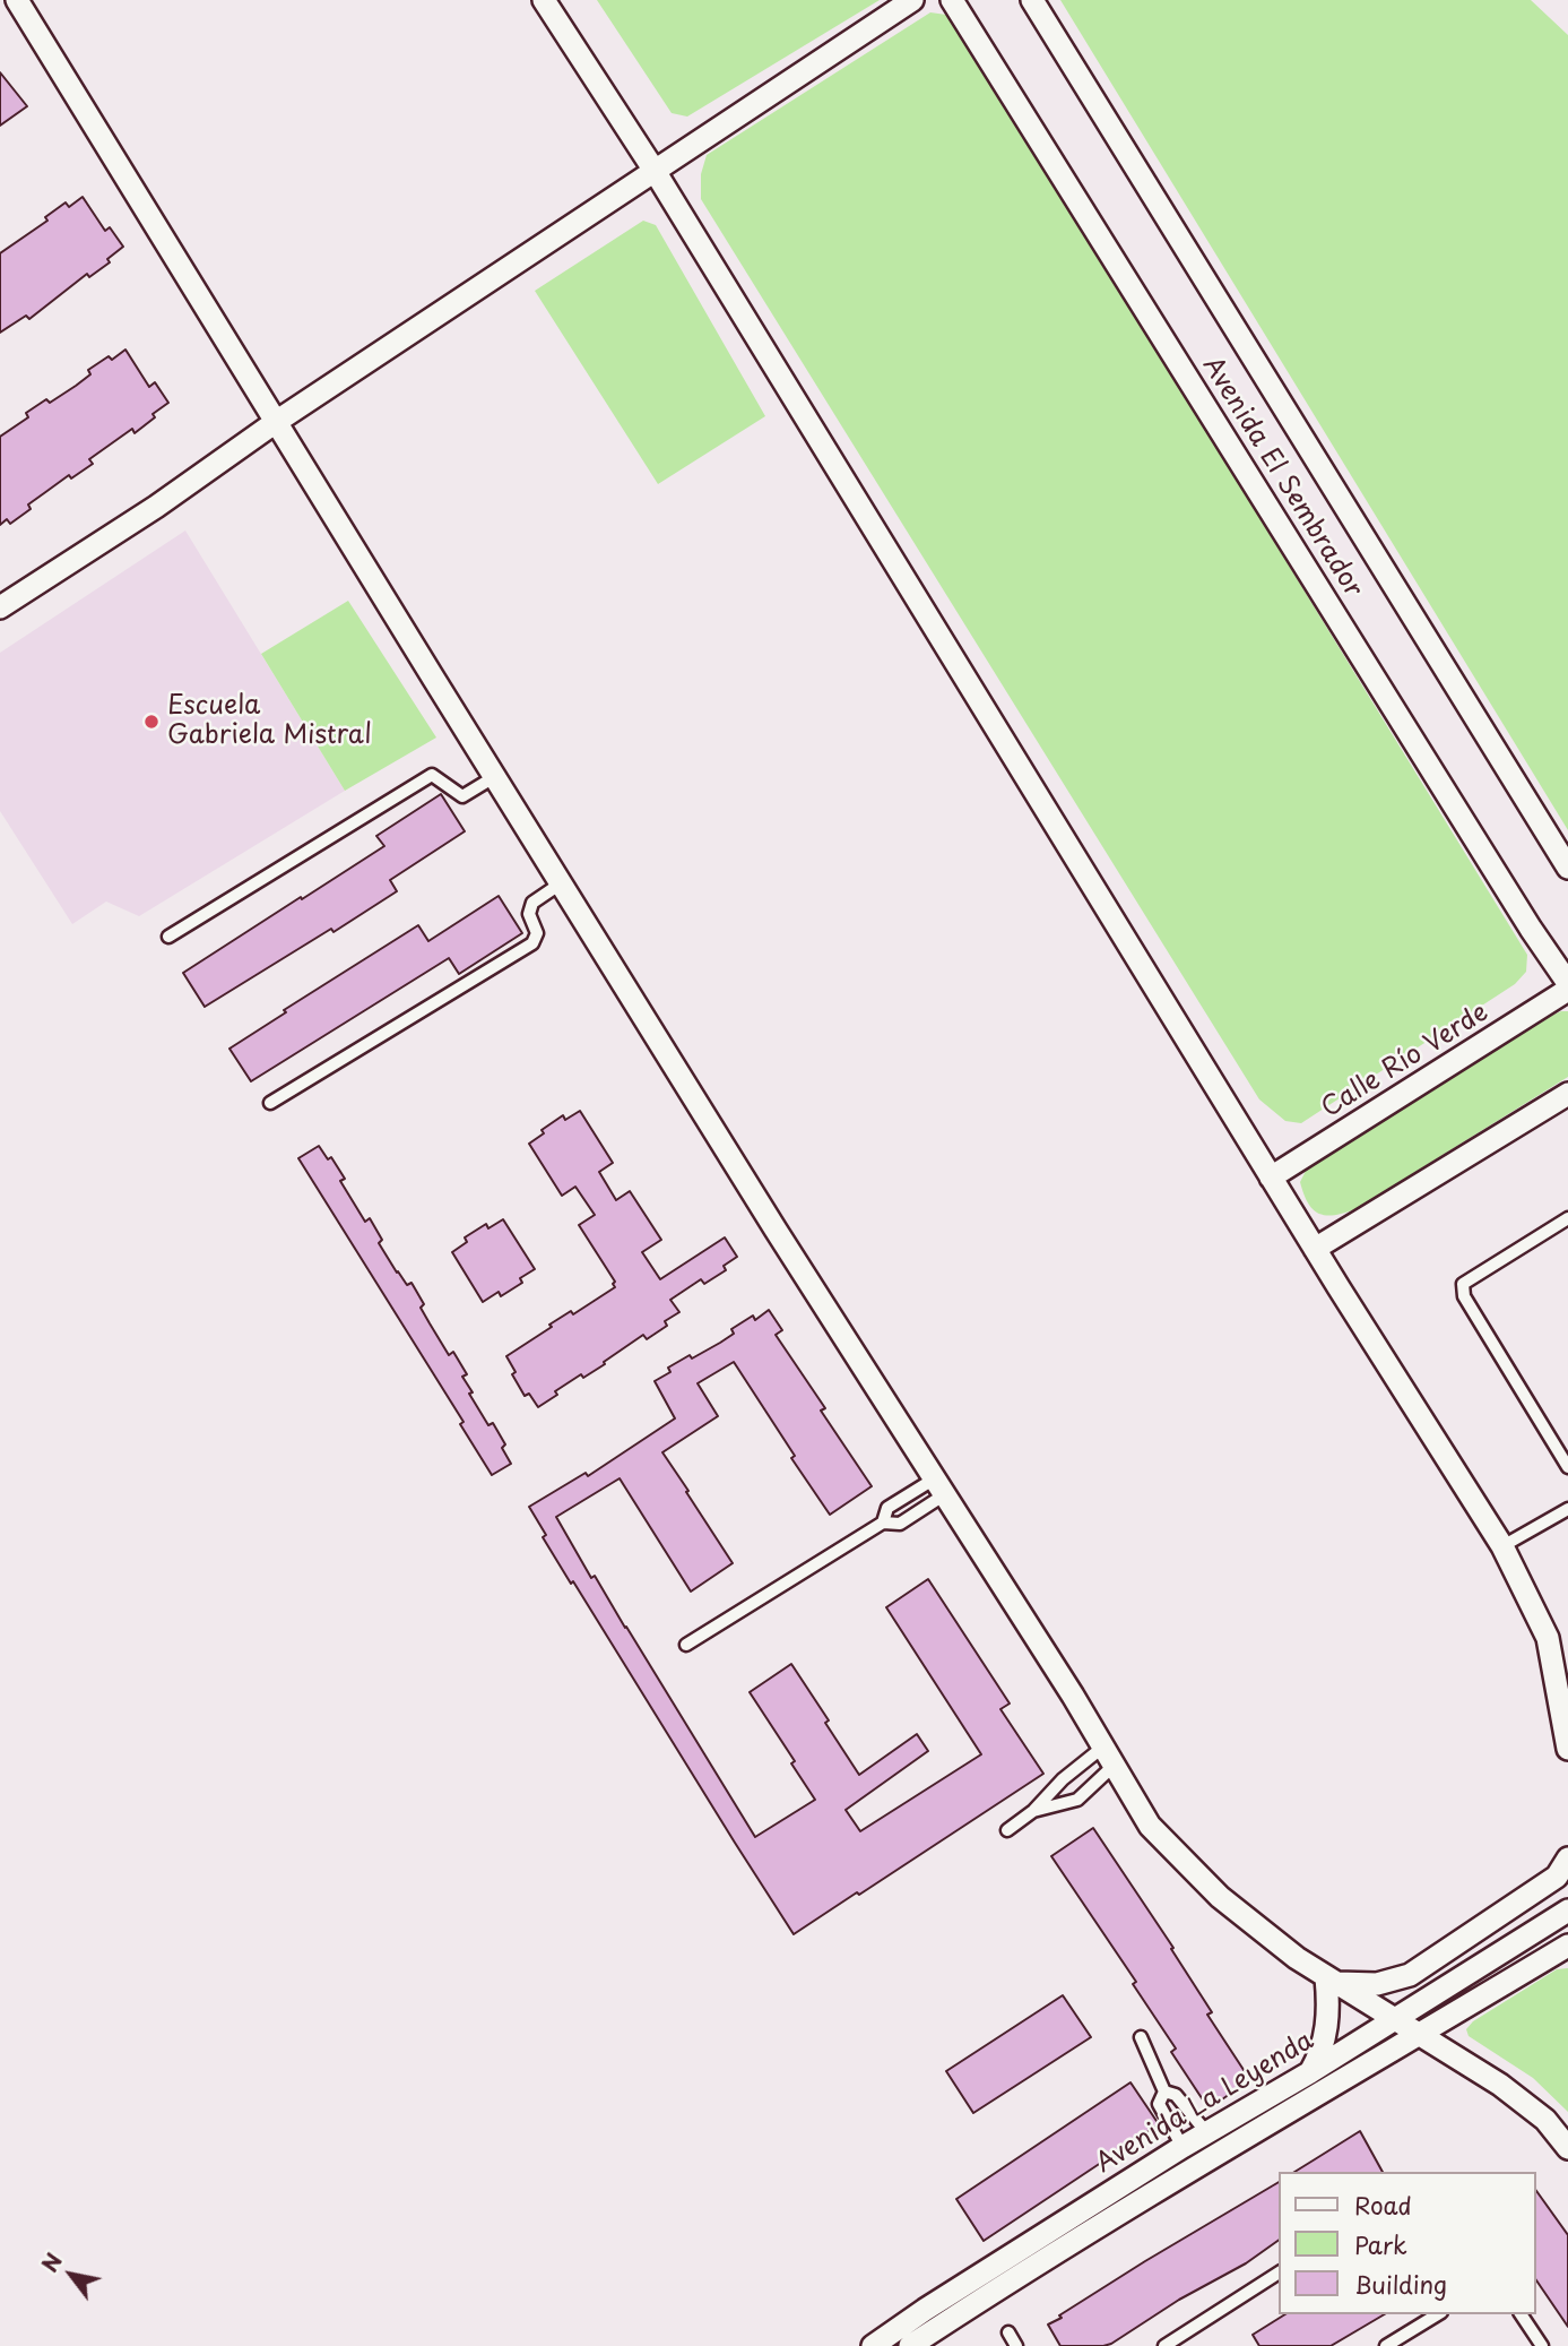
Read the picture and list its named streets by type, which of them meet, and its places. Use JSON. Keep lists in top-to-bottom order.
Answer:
{
  "streets": {
    "street": ["Avenida El Sembrador", "Calle Río Verde", "Avenida La Leyenda"]
  },
  "places": ["Escuela Gabriela Mistral"],
  "legend": ["Road", "Park", "Building"],
  "north": "top left"
}
